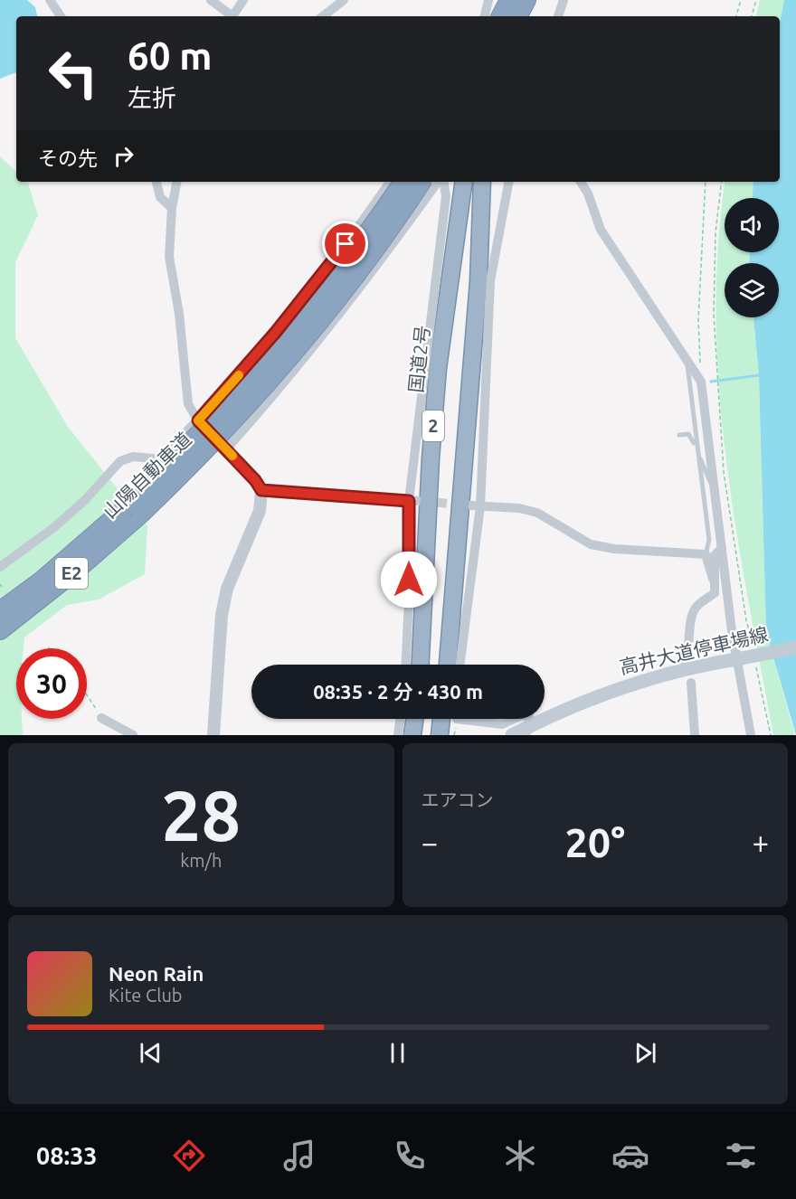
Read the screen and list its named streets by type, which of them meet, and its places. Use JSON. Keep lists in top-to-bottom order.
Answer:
{
  "streets": {
    "highway": [
      "国道2号",
      "2",
      "山陽自動車道",
      "E2"
    ],
    "main road": ["高井大道停車場線"]
  },
  "page": {
    "turn": ["60 m", "左折"],
    "then": "その先",
    "limit": "30",
    "trip": "08:35 · 2 分 · 430 m",
    "tile": [
      ["28", "km/h"],
      "エアコン"
    ],
    "heat": ["−", "20°", "+"],
    "song": ["Neon Rain", "Kite Club"],
    "tabs": "08:33"
  }
}
